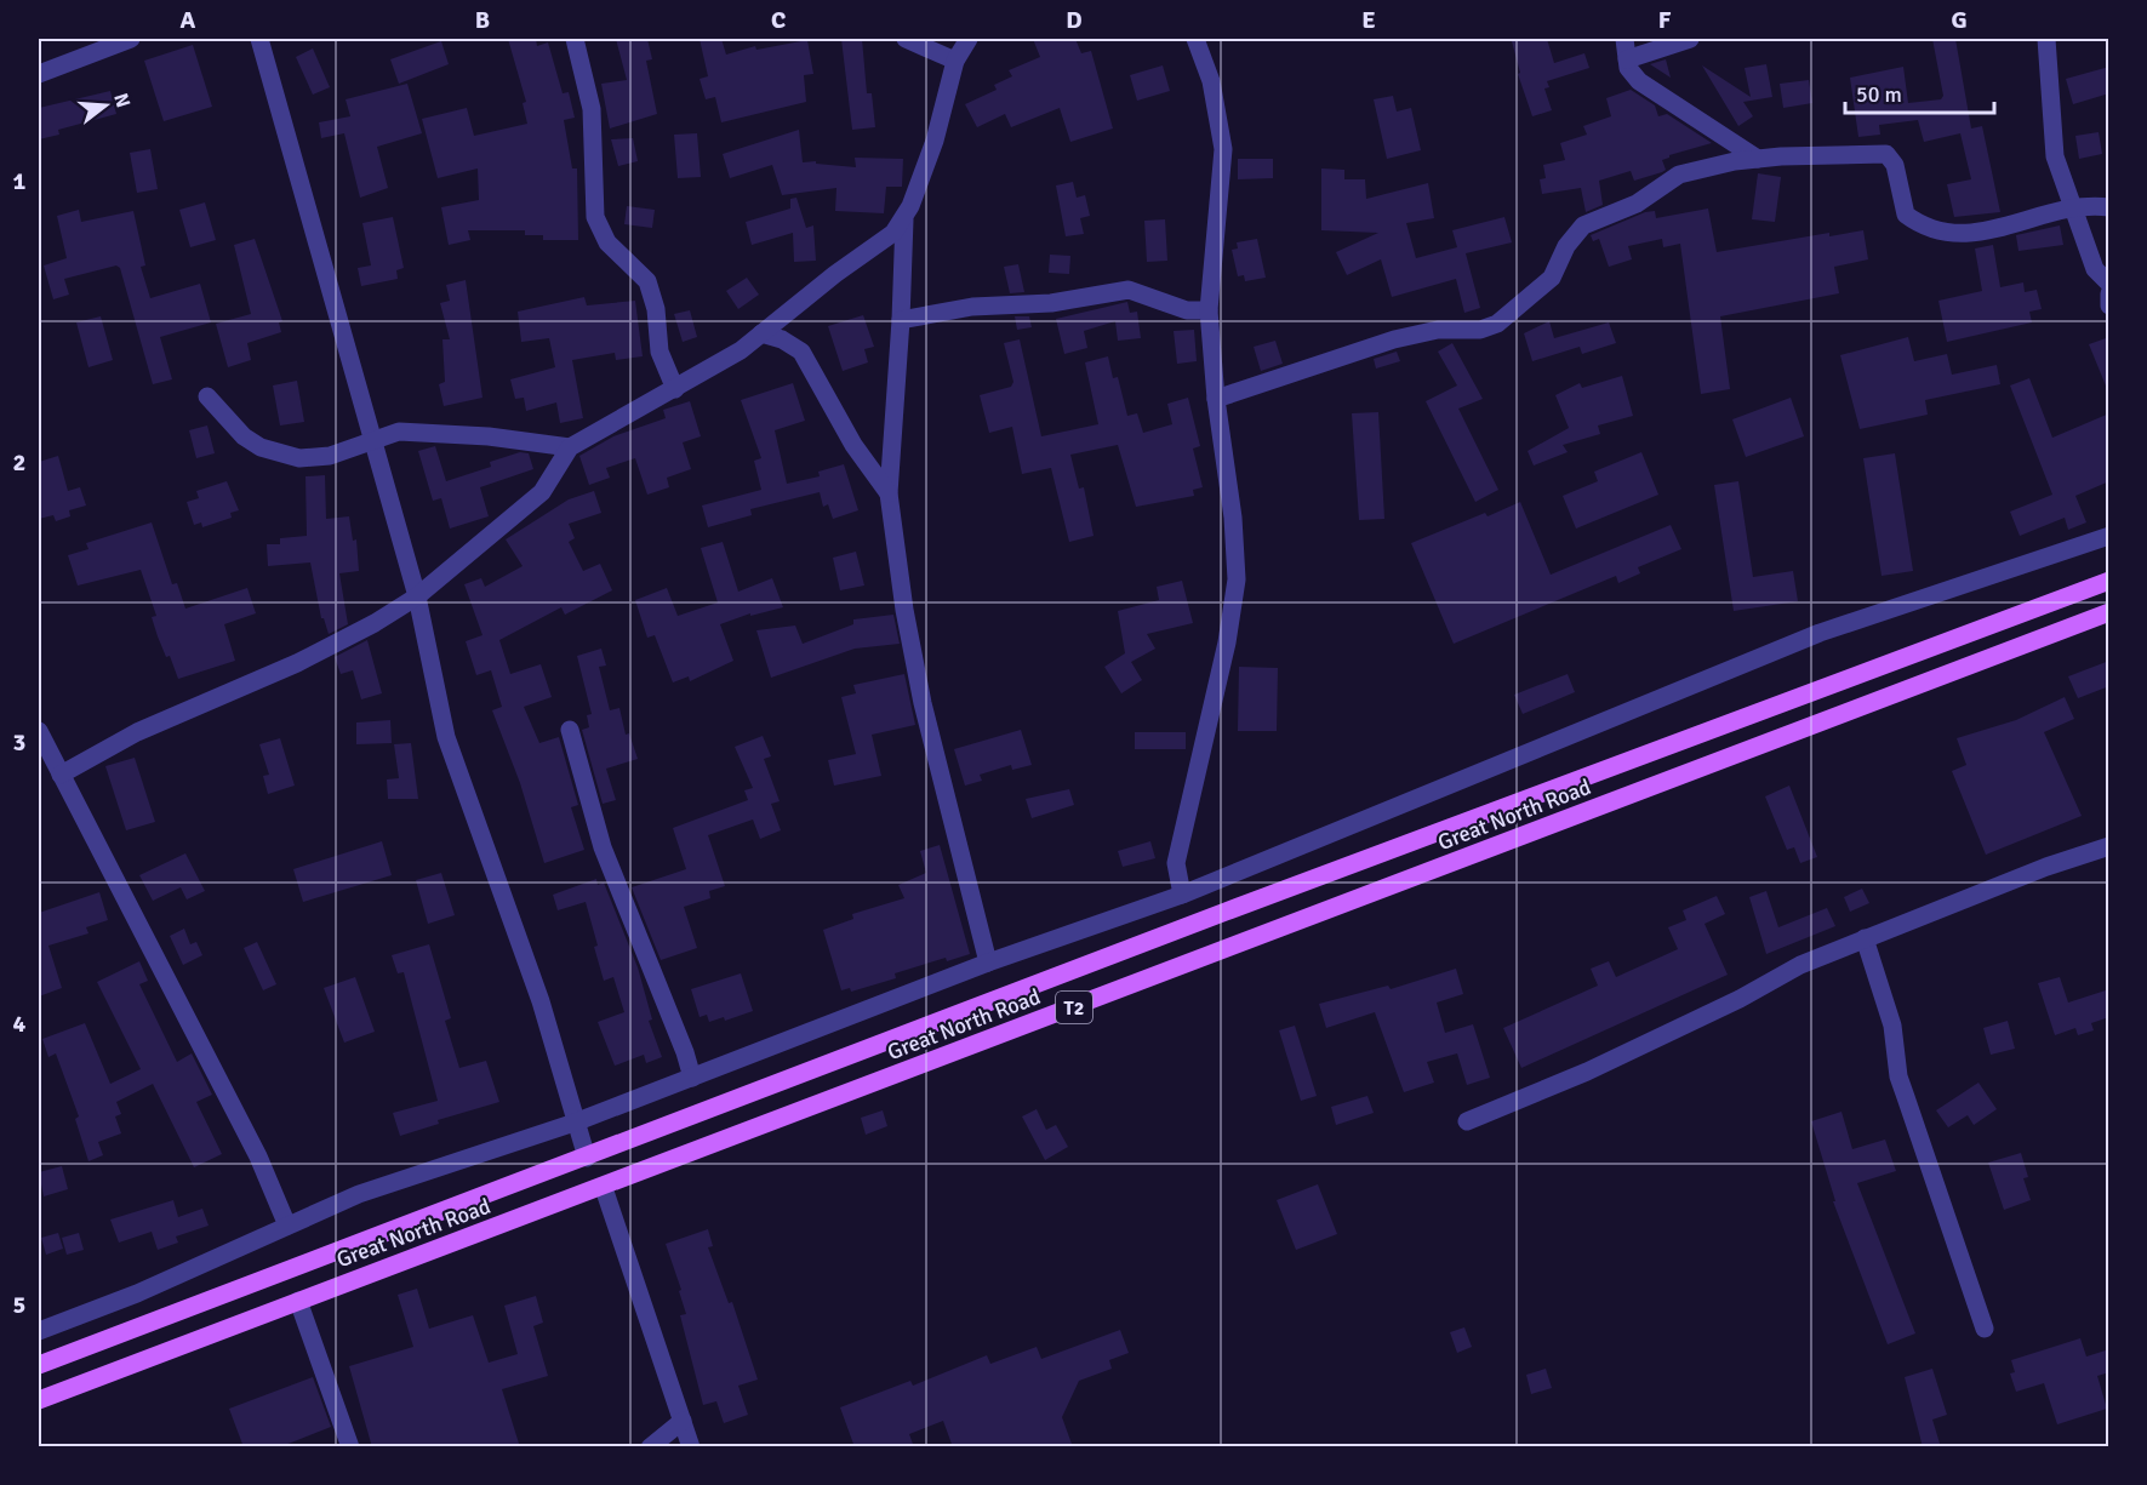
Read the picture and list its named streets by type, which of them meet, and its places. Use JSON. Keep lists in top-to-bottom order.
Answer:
{
  "streets": {
    "main road": ["Great North Road", "T2"]
  },
  "scale_bar": "50 m",
  "north": "right",
  "grid": {
    "columns": [
      "A",
      "B",
      "C",
      "D",
      "E",
      "F",
      "G"
    ],
    "rows": [
      "1",
      "2",
      "3",
      "4",
      "5"
    ]
  }
}
